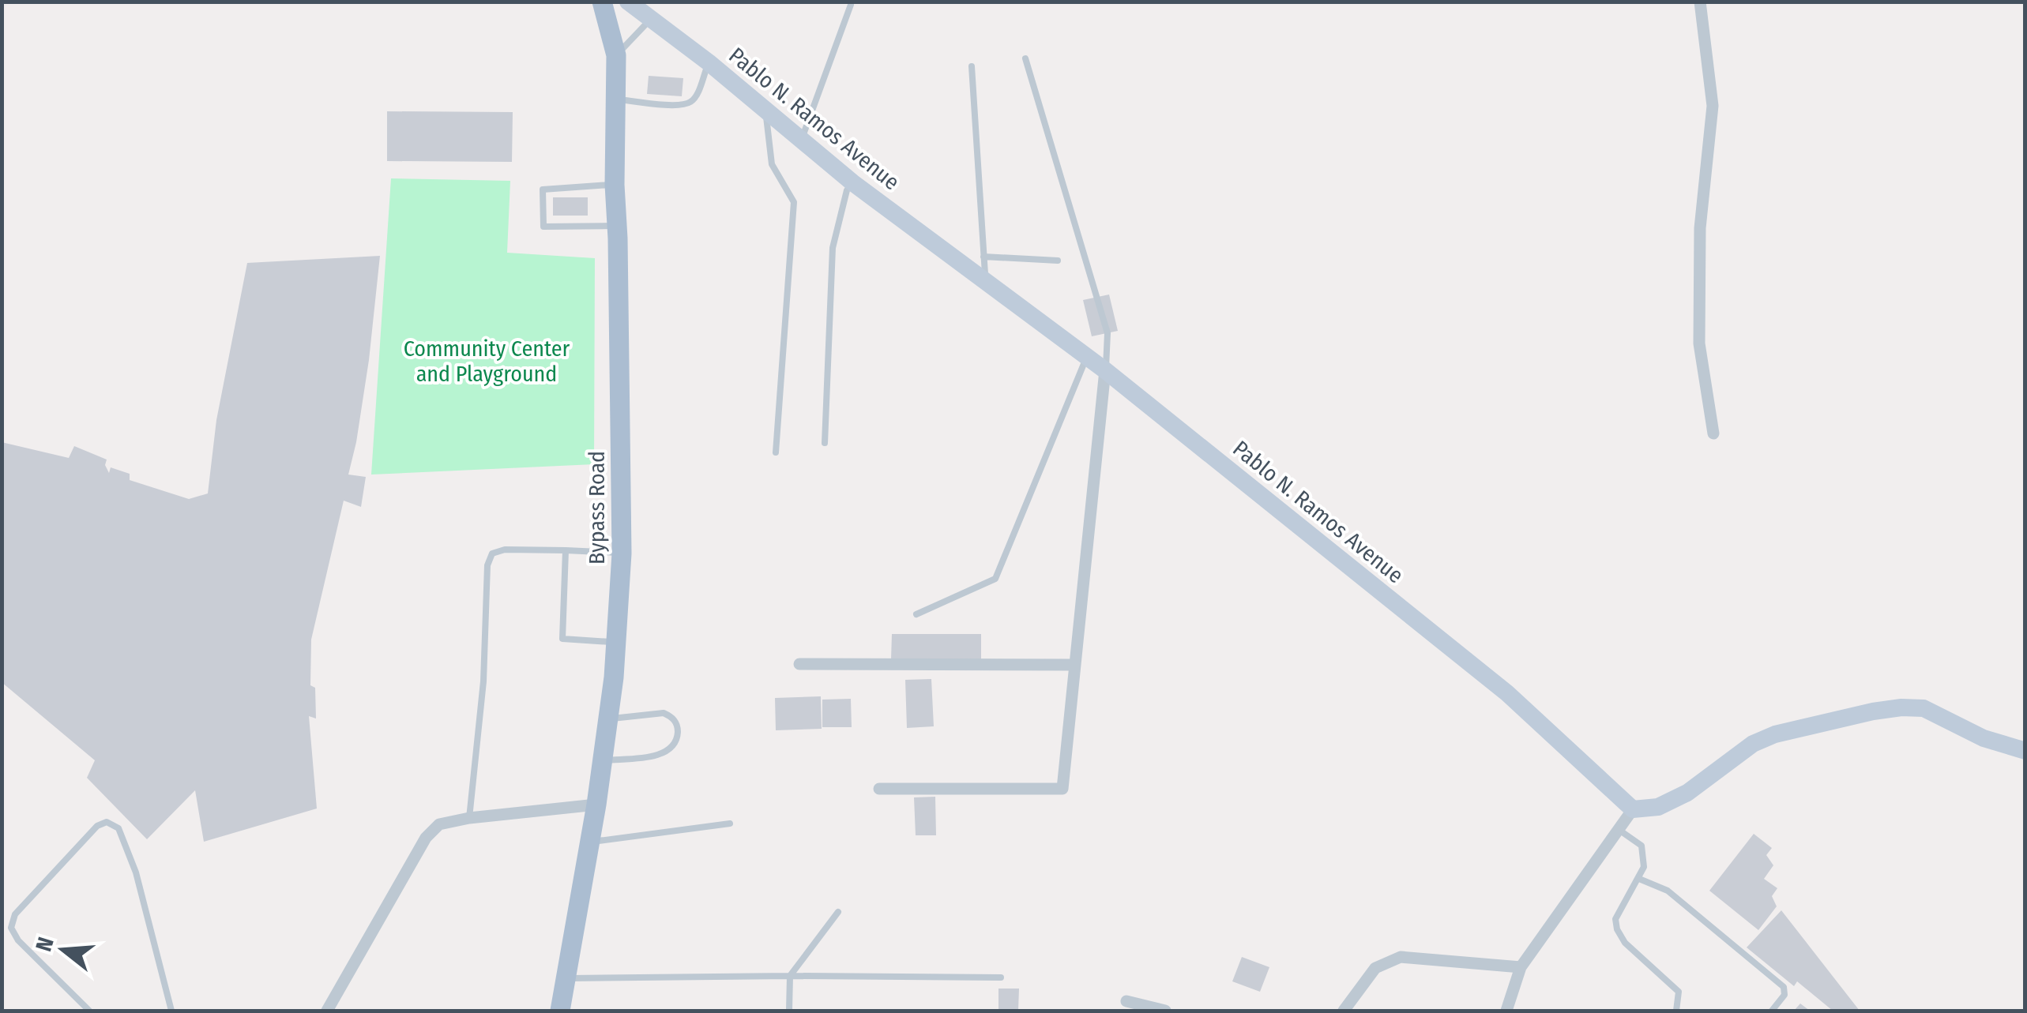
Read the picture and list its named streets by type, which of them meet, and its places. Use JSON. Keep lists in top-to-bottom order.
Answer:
{
  "streets": {
    "main road": ["Bypass Road"],
    "street": ["Pablo N. Ramos Avenue"]
  },
  "parks": ["Community Center and Playground"],
  "north": "left"
}
